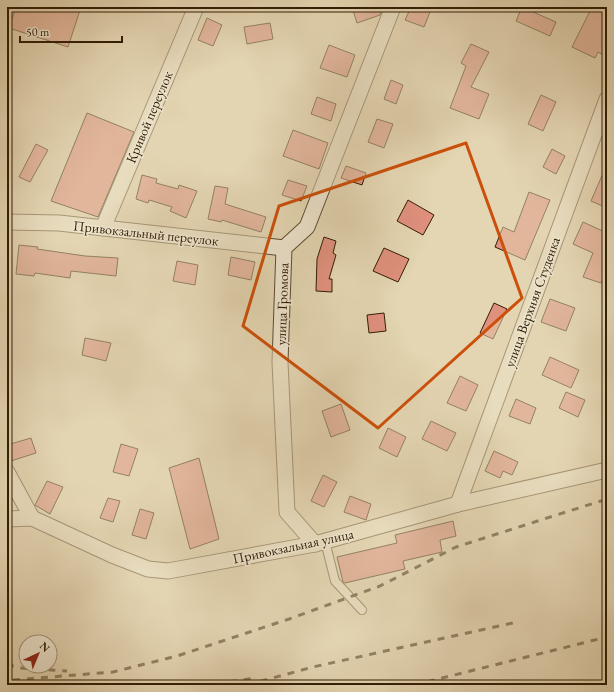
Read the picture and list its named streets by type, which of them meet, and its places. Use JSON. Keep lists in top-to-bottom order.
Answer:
{
  "streets": {
    "street": [
      "Кривой переулок",
      "Привокзальный переулок",
      "улица Верхняя Cтуденка",
      "улица Громова",
      "Привокзальная улица"
    ]
  },
  "crossings": [
    ["Кривой переулок", "Привокзальный переулок"],
    ["Привокзальный переулок", "улица Громова"],
    ["улица Верхняя Cтуденка", "Привокзальная улица"],
    ["улица Громова", "Привокзальная улица"]
  ],
  "scale_bar": "50 m",
  "north": "top right"
}
